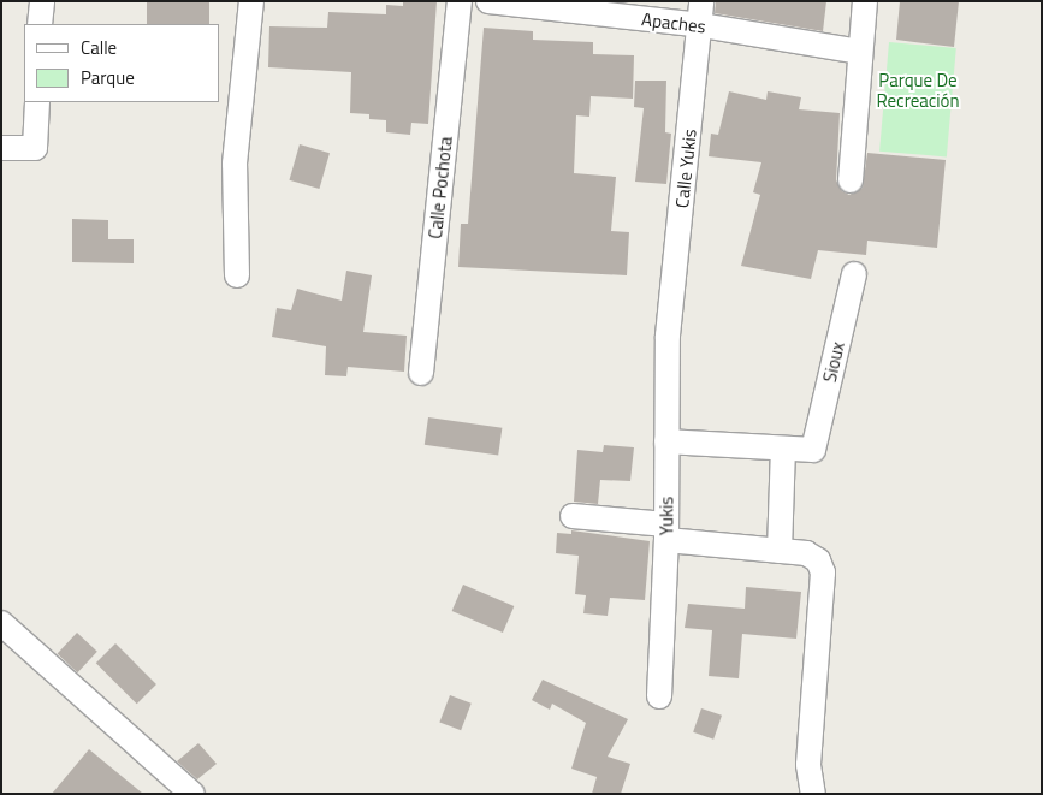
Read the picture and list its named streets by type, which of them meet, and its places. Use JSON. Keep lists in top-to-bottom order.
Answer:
{
  "streets": {
    "street": [
      "Apaches",
      "Calle Yukis",
      "Calle Pochota",
      "Sioux",
      "Yukis"
    ]
  },
  "crossings": [
    ["Apaches", "Calle Yukis"],
    ["Calle Yukis", "Yukis"]
  ],
  "parks": ["Parque De Recreación"],
  "legend": ["Calle", "Parque"]
}
